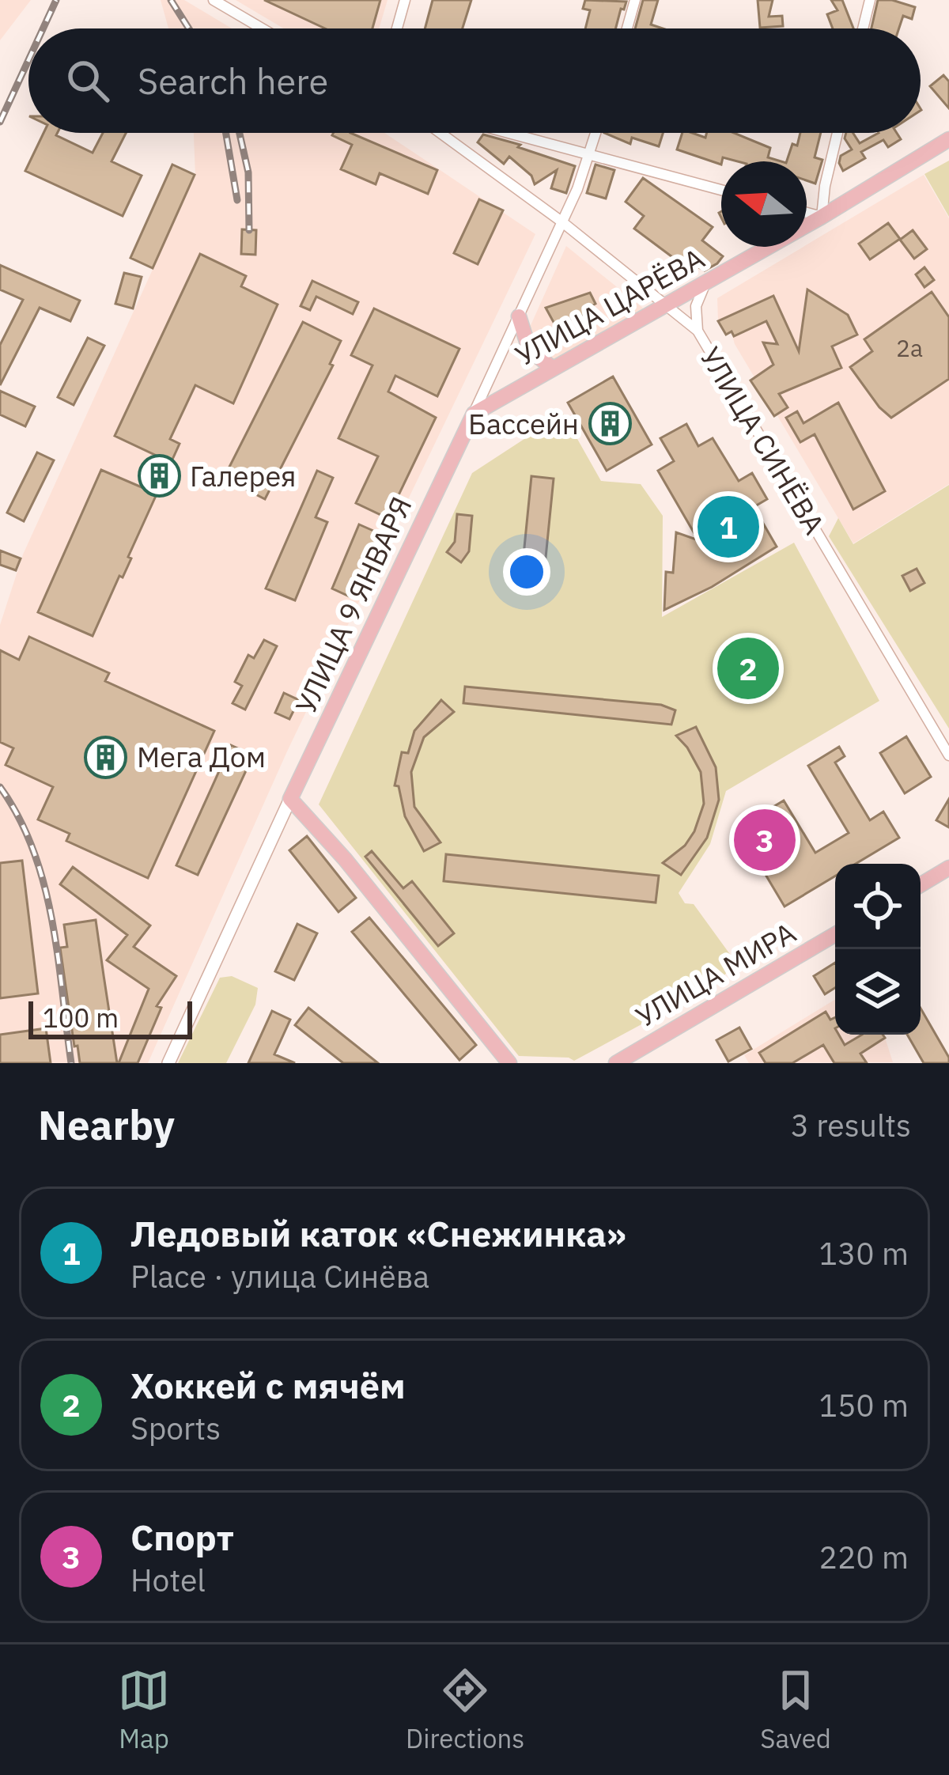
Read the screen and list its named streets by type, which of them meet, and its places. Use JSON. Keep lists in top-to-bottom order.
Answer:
{
  "streets": {
    "main road": ["УЛИЦА ЦАРЁВА", "УЛИЦА 9 ЯНВАРЯ", "УЛИЦА МИРА"],
    "street": ["УЛИЦА СИНЁВА"]
  },
  "crossings": [
    ["УЛИЦА ЦАРЁВА", "УЛИЦА СИНЁВА"],
    ["УЛИЦА ЦАРЁВА", "УЛИЦА 9 ЯНВАРЯ"],
    ["УЛИЦА СИНЁВА", "УЛИЦА 9 ЯНВАРЯ"]
  ],
  "places": {
    "building": ["Бассейн", "Галерея", "Мега Дом"]
  },
  "house_numbers": ["2а"],
  "scale_bar": "100 m",
  "north": "left",
  "page": {
    "search": "Search here",
    "pins": ["1", "2", "3"],
    "scale": "100 m",
    "heading": ["Nearby", "3 results"],
    "list": [
      {
        "mark": "1",
        "name": "Ледовый каток «Снежинка»",
        "note": "Place · улица Синёва",
        "value": "130 m"
      },
      {
        "mark": "2",
        "name": "Хоккей с мячём",
        "note": "Sports",
        "value": "150 m"
      },
      {
        "mark": "3",
        "name": "Спорт",
        "note": "Hotel",
        "value": "220 m"
      }
    ],
    "nav": ["Map", "Directions", "Saved"]
  }
}
